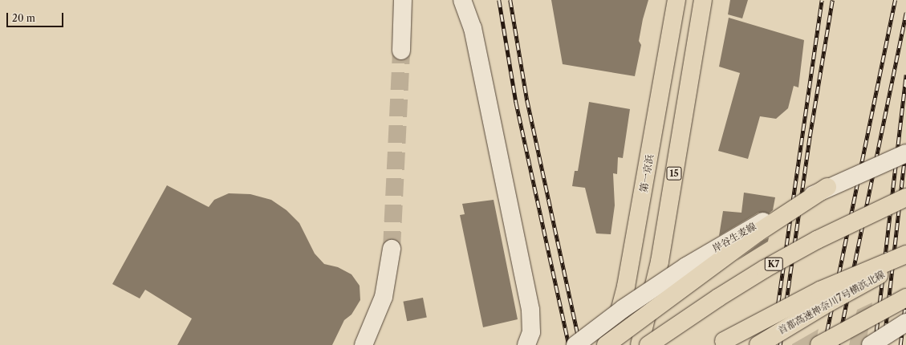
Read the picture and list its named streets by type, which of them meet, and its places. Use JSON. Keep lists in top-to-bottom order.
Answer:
{
  "streets": {
    "highway": [
      "第一京浜",
      "15",
      "K7",
      "首都高速神奈川7号横浜北線"
    ],
    "street": ["岸谷生麦線"]
  },
  "scale_bar": "20 m"
}
